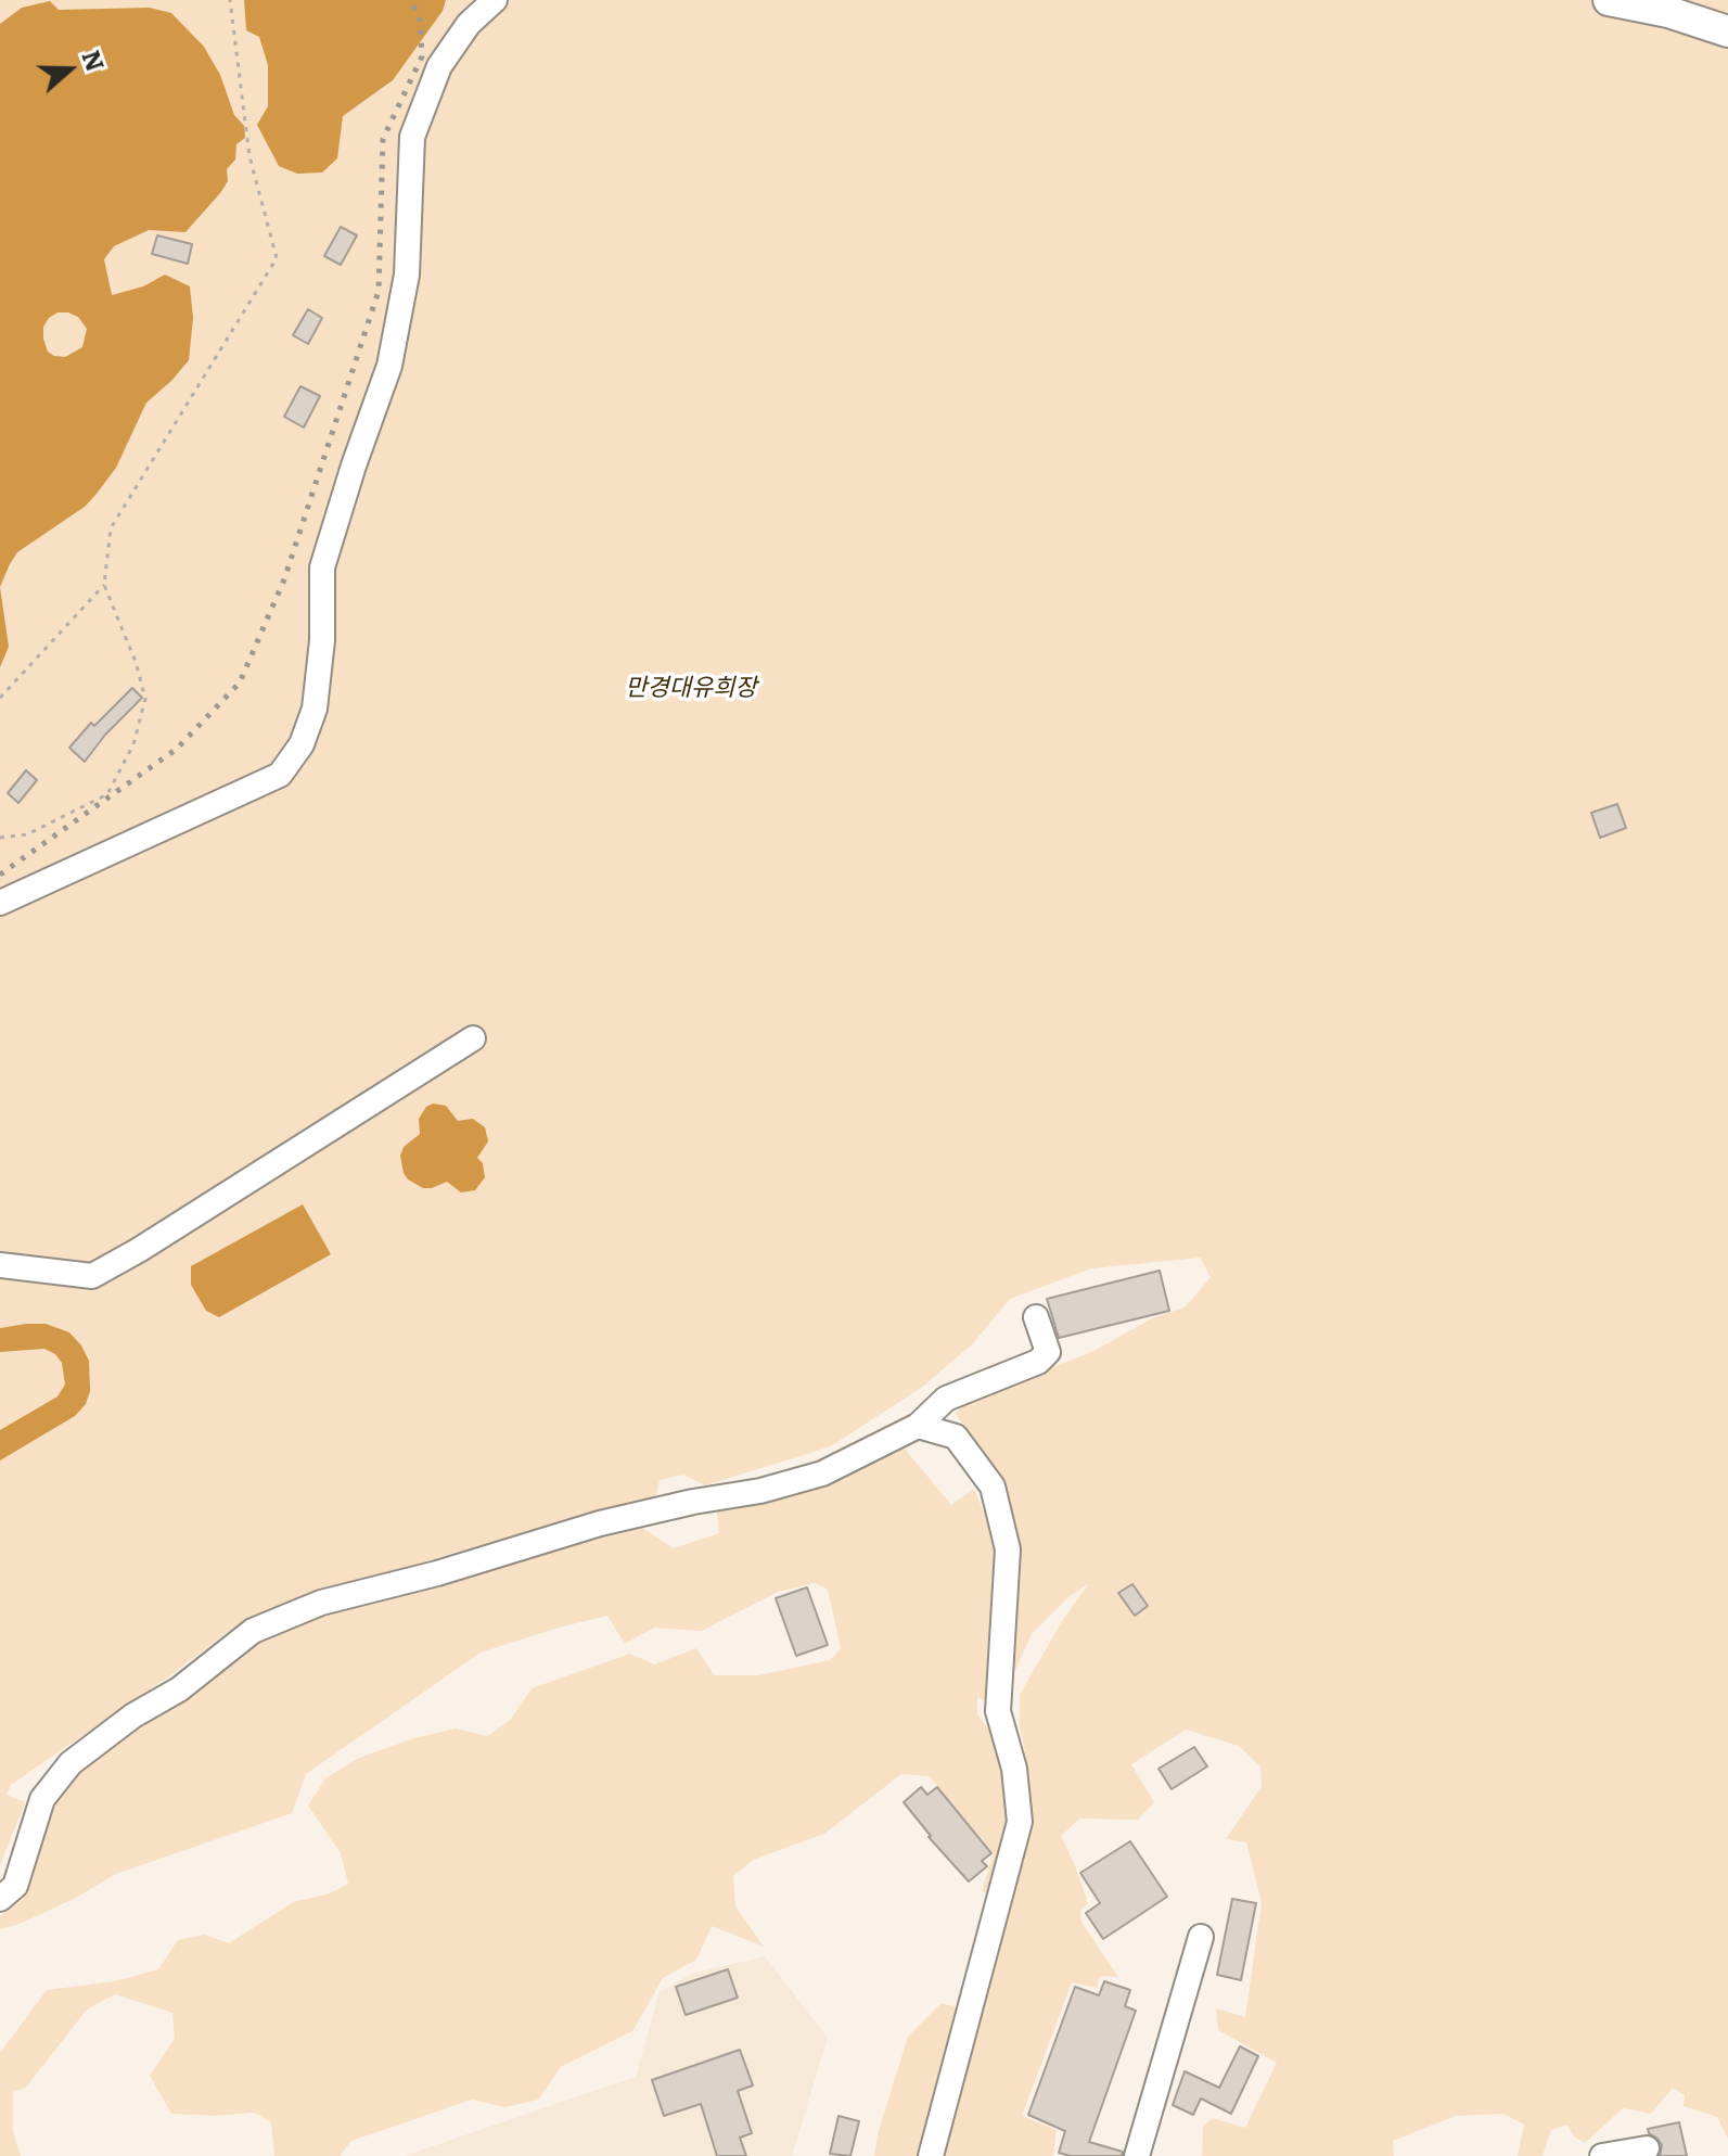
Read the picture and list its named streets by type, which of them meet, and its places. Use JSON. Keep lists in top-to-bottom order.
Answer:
{
  "parks": ["만경대유희장"],
  "north": "right"
}
